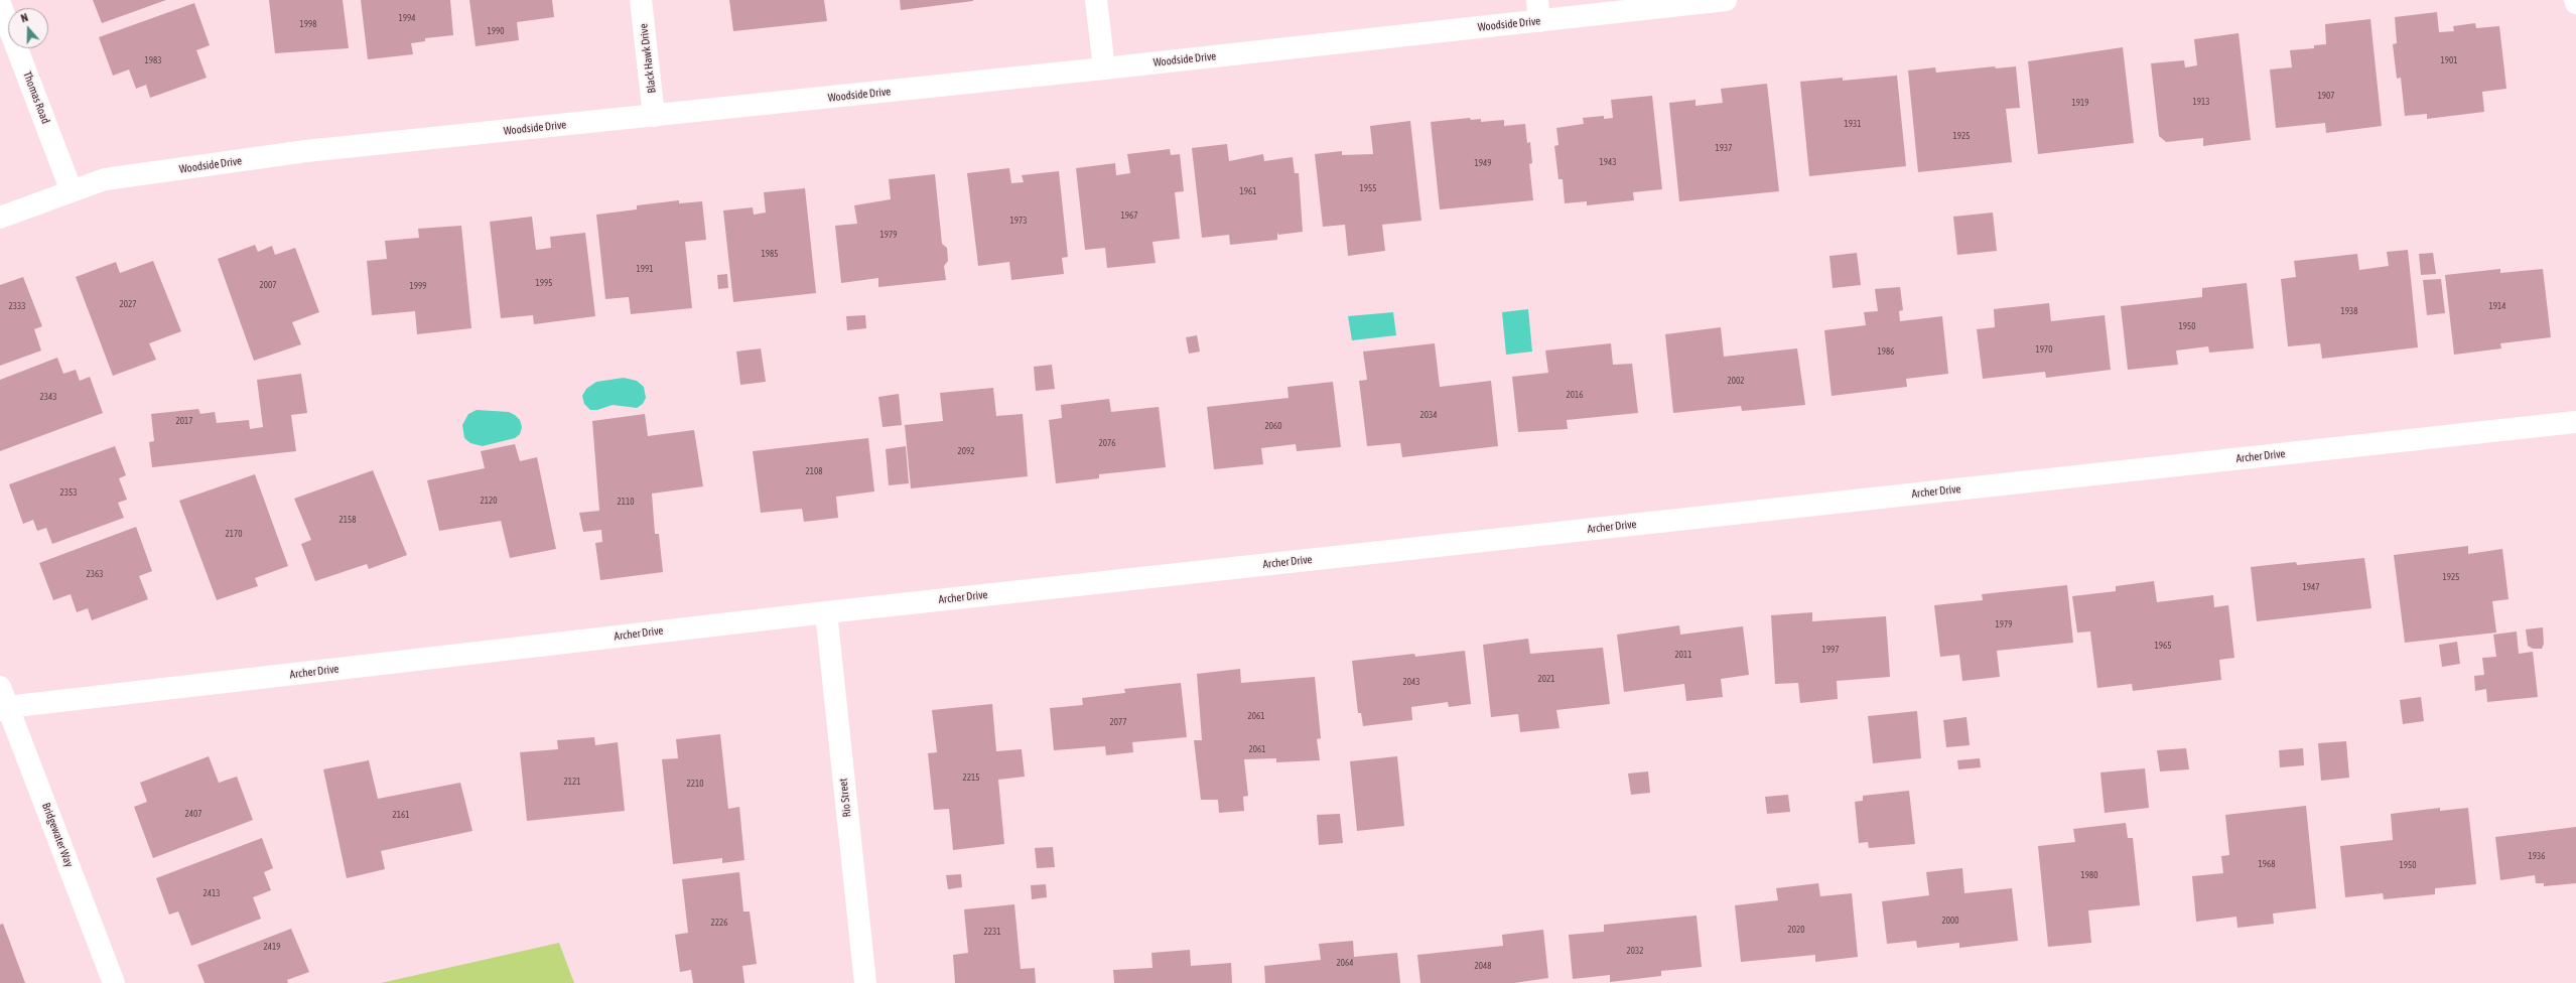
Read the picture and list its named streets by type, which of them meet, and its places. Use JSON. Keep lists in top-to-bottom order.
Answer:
{
  "streets": {
    "street": [
      "Woodside Drive",
      "Black Hawk Drive",
      "Thomas Road",
      "Archer Drive",
      "Rio Street",
      "Bridgewater Way"
    ]
  },
  "crossings": [
    ["Woodside Drive", "Black Hawk Drive"],
    ["Woodside Drive", "Thomas Road"],
    ["Archer Drive", "Rio Street"],
    ["Archer Drive", "Bridgewater Way"]
  ],
  "house_numbers": [
    "1994",
    "1998",
    "1990",
    "1983",
    "1901",
    "1907",
    "1913",
    "1919",
    "1931",
    "1925",
    "1937",
    "1943",
    "1949",
    "1955",
    "1961",
    "1967",
    "1973",
    "1979",
    "1985",
    "1991",
    "1995",
    "2007",
    "1999",
    "2027",
    "2333",
    "1914",
    "1938",
    "1950",
    "1970",
    "1986",
    "2002",
    "2016",
    "2343",
    "2034",
    "2017",
    "2060",
    "2076",
    "2092",
    "2108",
    "2353",
    "2120",
    "2110",
    "2158",
    "2170",
    "2363",
    "1925",
    "1947",
    "1979",
    "1965",
    "1997",
    "2011",
    "2021",
    "2043",
    "2061",
    "2077",
    "2061",
    "2215",
    "2121",
    "2210",
    "2407",
    "2161",
    "1936",
    "1968",
    "1950",
    "1980",
    "2413",
    "2000",
    "2226",
    "2020",
    "2231",
    "2419",
    "2032",
    "2064",
    "2048"
  ],
  "north": "top"
}
